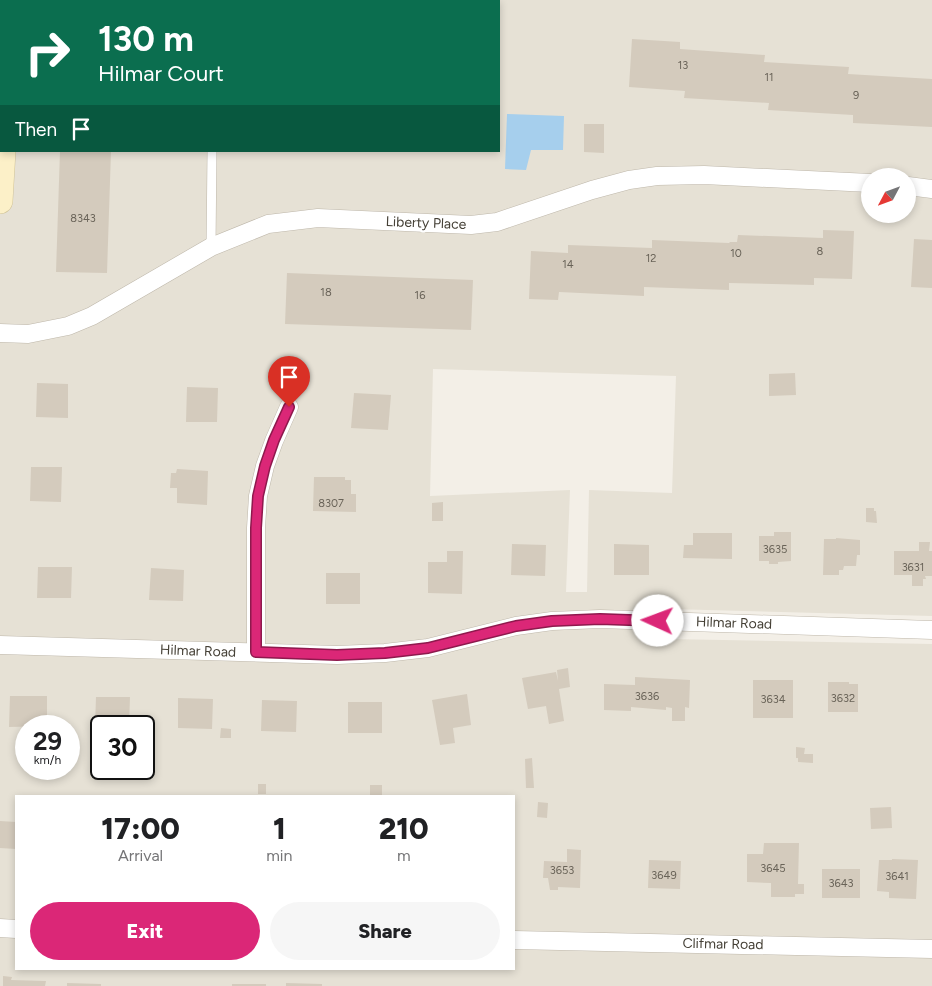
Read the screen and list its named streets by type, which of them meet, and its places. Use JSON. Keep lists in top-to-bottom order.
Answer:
{
  "streets": {
    "street": ["Liberty Place", "Hilmar Road", "Clifmar Road"]
  },
  "house_numbers": [
    "13",
    "11",
    "9",
    "8343",
    "8",
    "10",
    "12",
    "14",
    "18",
    "16",
    "8307",
    "3635",
    "3631",
    "3636",
    "3632",
    "3634",
    "3645",
    "3653",
    "3649",
    "3641",
    "3643"
  ],
  "north": "bottom left",
  "page": {
    "turn": ["130 m", "Hilmar Court"],
    "then": "Then",
    "speed": "29 km/h",
    "limit": "30",
    "eta": [
      "17:00",
      "Arrival",
      "1",
      "min",
      "210",
      "m"
    ],
    "buttons": ["Exit", "Share"]
  }
}
